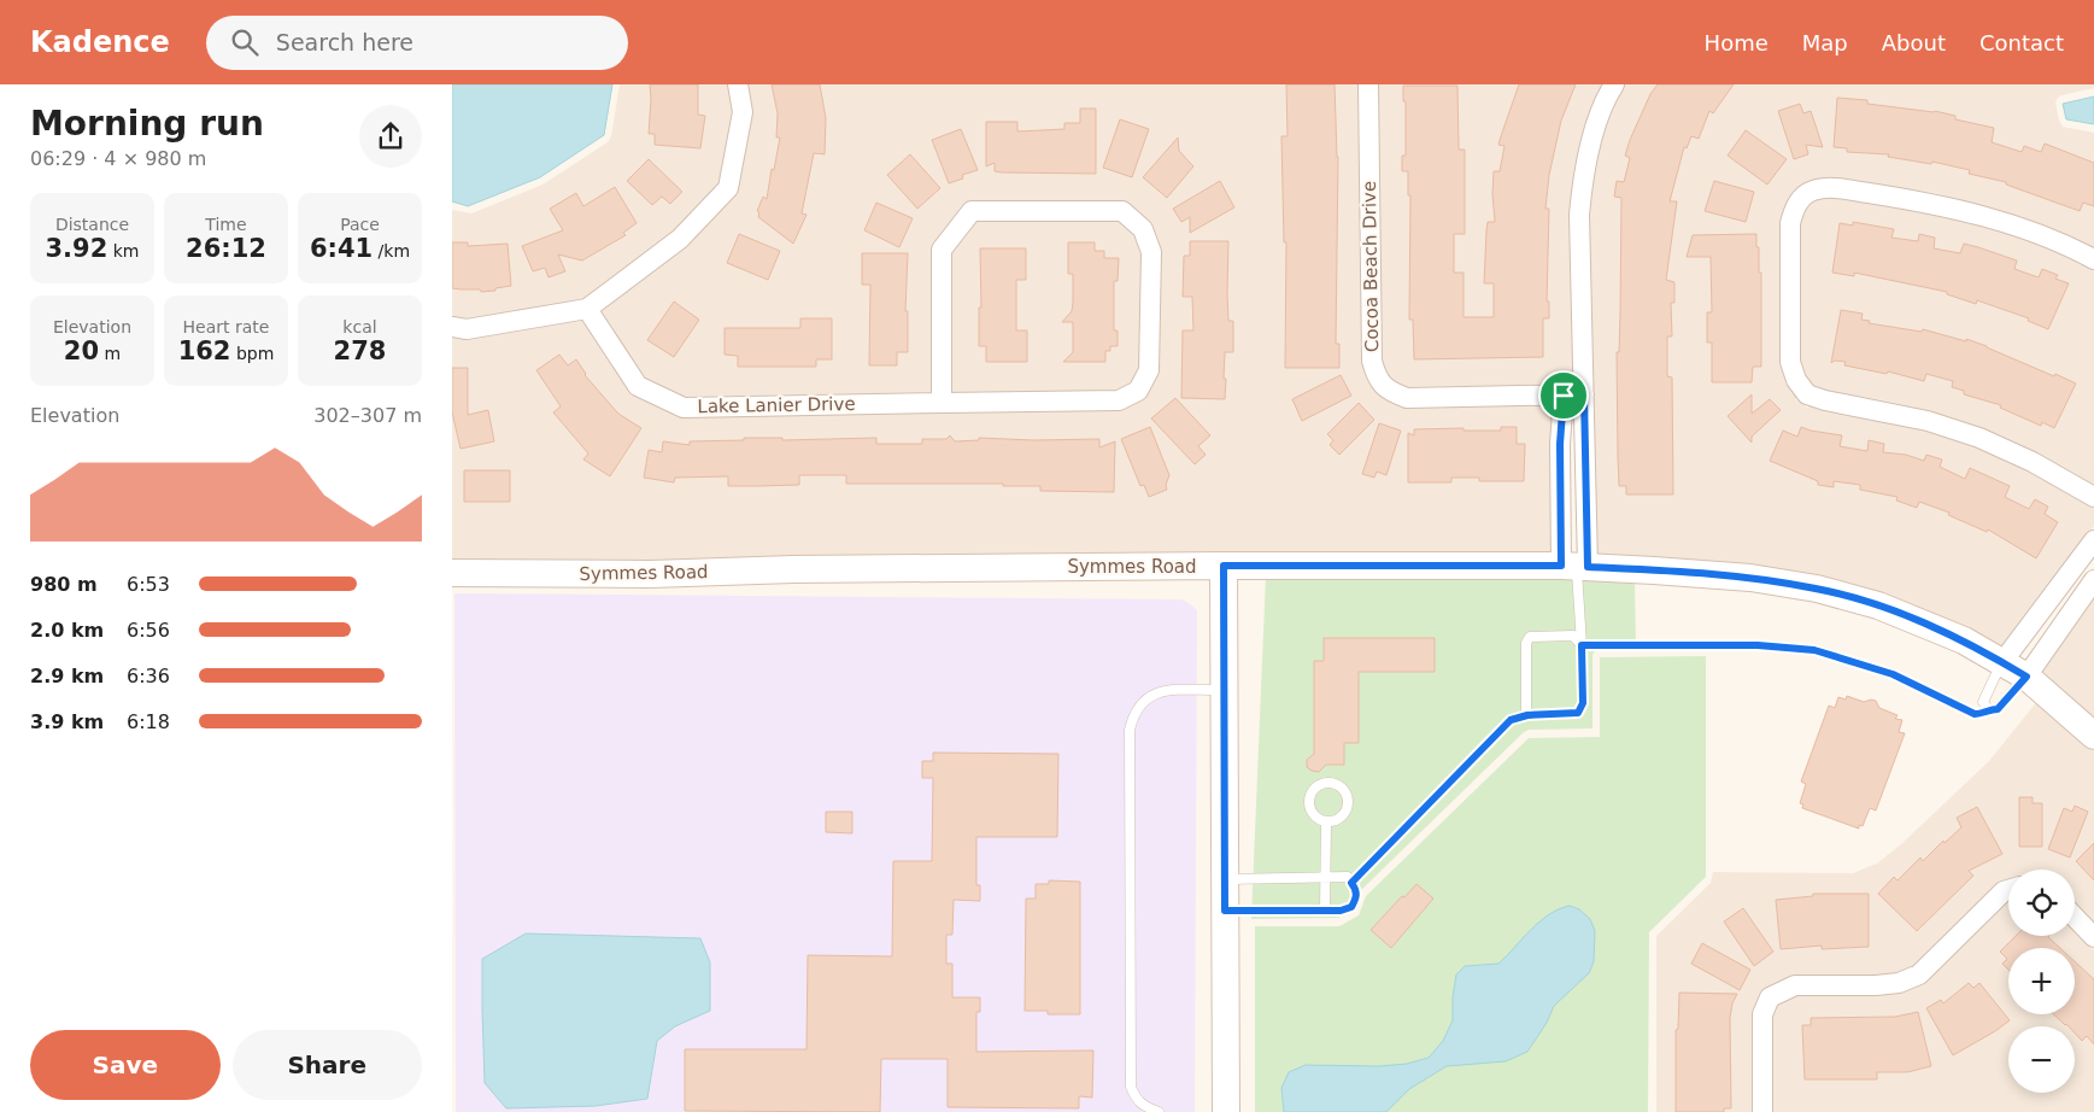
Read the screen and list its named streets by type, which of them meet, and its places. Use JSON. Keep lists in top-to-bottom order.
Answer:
{
  "streets": {
    "street": ["Cocoa Beach Drive", "Lake Lanier Drive", "Symmes Road"]
  },
  "page": {
    "header": "Kadence",
    "search": "Search here",
    "nav": [
      "Home",
      "Map",
      "About",
      "Contact"
    ],
    "heading": ["Morning run", "06:29 · 4 × 980 m"],
    "stats": [
      ["Distance", "3.92 km"],
      ["Time", "26:12"],
      ["Pace", "6:41 /km"],
      ["Elevation", "20 m"],
      ["Heart rate", "162 bpm"],
      ["kcal", "278"]
    ],
    "chart": ["Elevation", "302–307 m"],
    "list": [
      {
        "name": "980 m",
        "note": "6:53"
      },
      {
        "name": "2.0 km",
        "note": "6:56"
      },
      {
        "name": "2.9 km",
        "note": "6:36"
      },
      {
        "name": "3.9 km",
        "note": "6:18"
      }
    ],
    "map_buttons": ["+", "−"],
    "buttons": ["Save", "Share"]
  }
}
